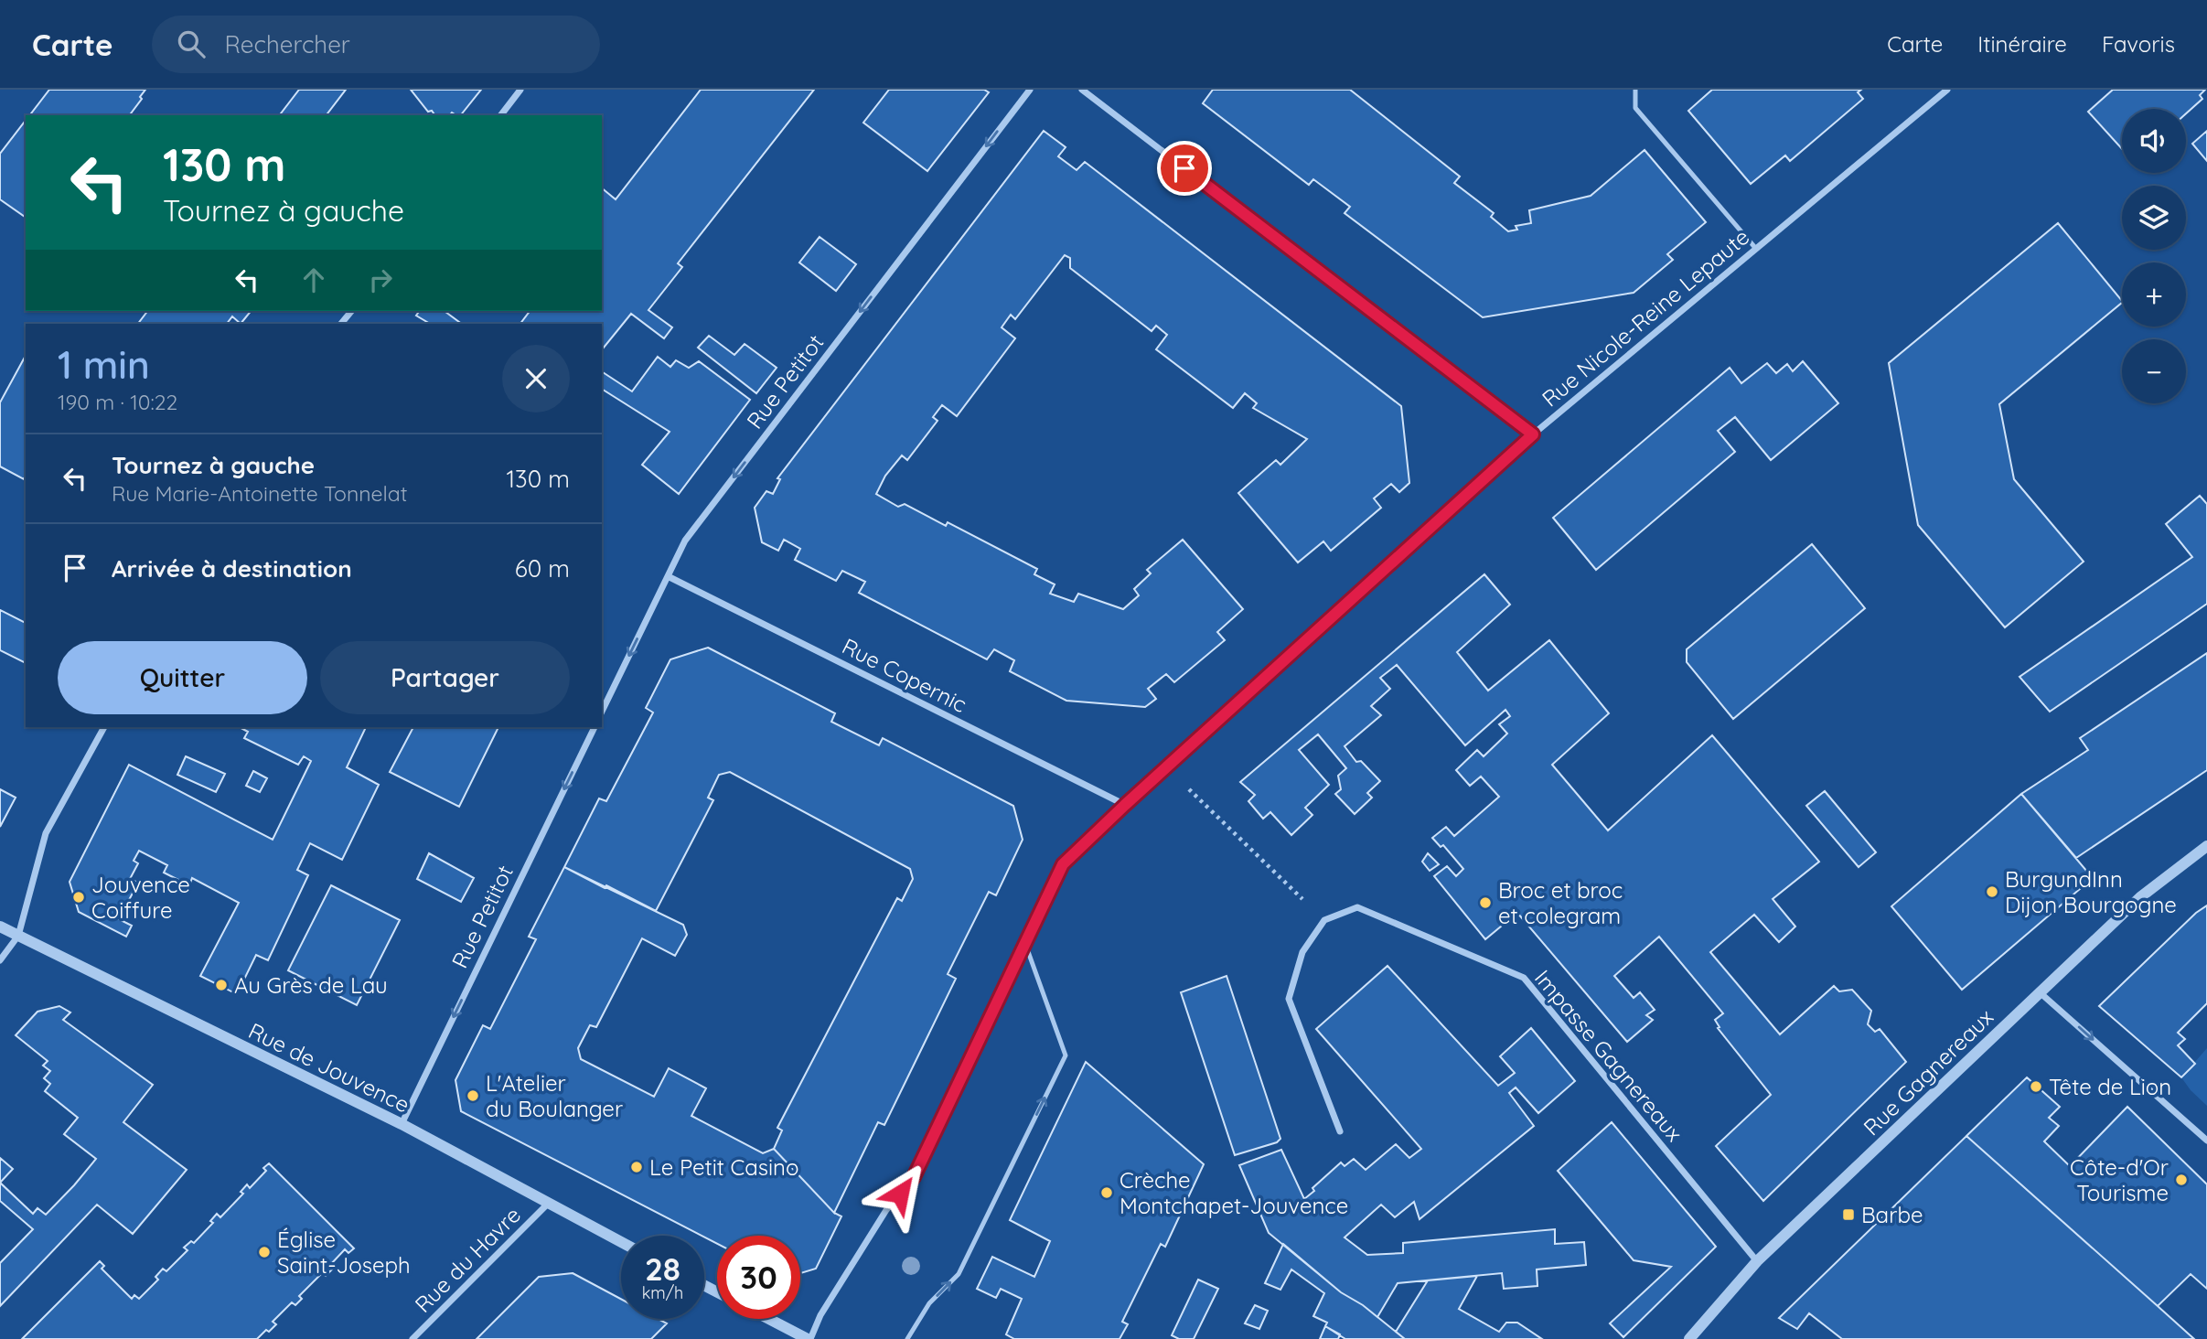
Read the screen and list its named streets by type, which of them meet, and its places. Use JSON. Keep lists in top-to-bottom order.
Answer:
{
  "streets": {
    "street": [
      "Rue Nicole-Reine Lepaute",
      "Rue Petitot",
      "Rue Copernic",
      "Impasse Gagnereaux",
      "Rue de Jouvence",
      "Rue Gagnereaux",
      "Rue du Havre"
    ]
  },
  "crossings": [
    ["Rue Nicole-Reine Lepaute", "Rue Copernic"],
    ["Rue Petitot", "Rue Copernic"],
    ["Rue Petitot", "Rue de Jouvence"],
    ["Impasse Gagnereaux", "Rue Gagnereaux"],
    ["Rue de Jouvence", "Rue du Havre"]
  ],
  "one_way": ["Rue Petitot"],
  "places": {
    "other": [
      "BurgundInn Dijon Bourgogne",
      "Jouvence Coiffure",
      "Broc et broc et colegram",
      "Au Grès de Lau",
      "Tête de Lion",
      "L'Atelier du Boulanger",
      "Le Petit Casino",
      "Côte-d'Or Tourisme",
      "Crèche Montchapet-Jouvence",
      "Église Saint-Joseph"
    ],
    "transit": ["Barbe"]
  },
  "page": {
    "header": "Carte",
    "search": "Rechercher",
    "nav": ["Carte", "Itinéraire", "Favoris"],
    "map_buttons": ["+", "−"],
    "turn": ["130 m", "Tournez à gauche"],
    "heading": ["1 min", "190 m · 10:22"],
    "list": [
      {
        "name": "Tournez à gauche",
        "note": "Rue Marie-Antoinette Tonnelat",
        "value": "130 m"
      },
      {
        "name": "Arrivée à destination",
        "value": "60 m"
      }
    ],
    "buttons": ["Quitter", "Partager"],
    "speed": "28 km/h",
    "limit": "30"
  }
}
